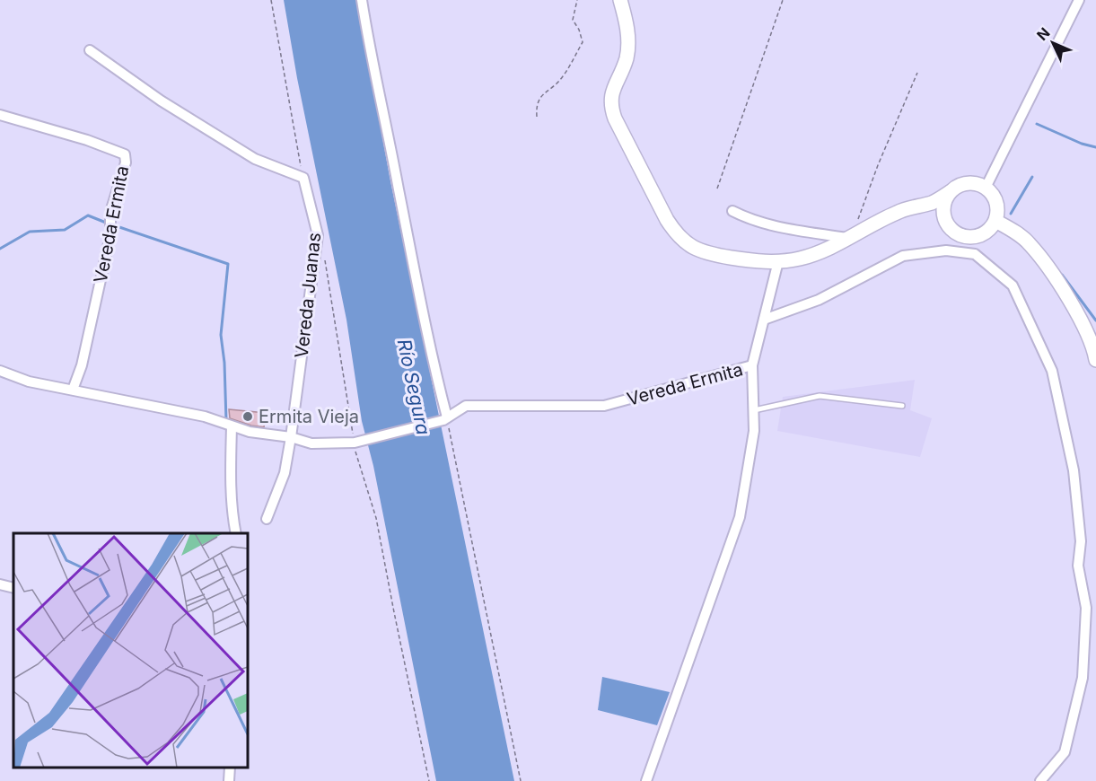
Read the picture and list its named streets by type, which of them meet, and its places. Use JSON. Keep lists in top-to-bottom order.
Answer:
{
  "streets": {
    "street": ["Vereda Ermita", "Vereda Juanas"]
  },
  "crossings": [
    ["Vereda Ermita", "Vereda Juanas"]
  ],
  "water": ["Río Segura"],
  "places": ["Ermita Vieja"],
  "north": "top left"
}
